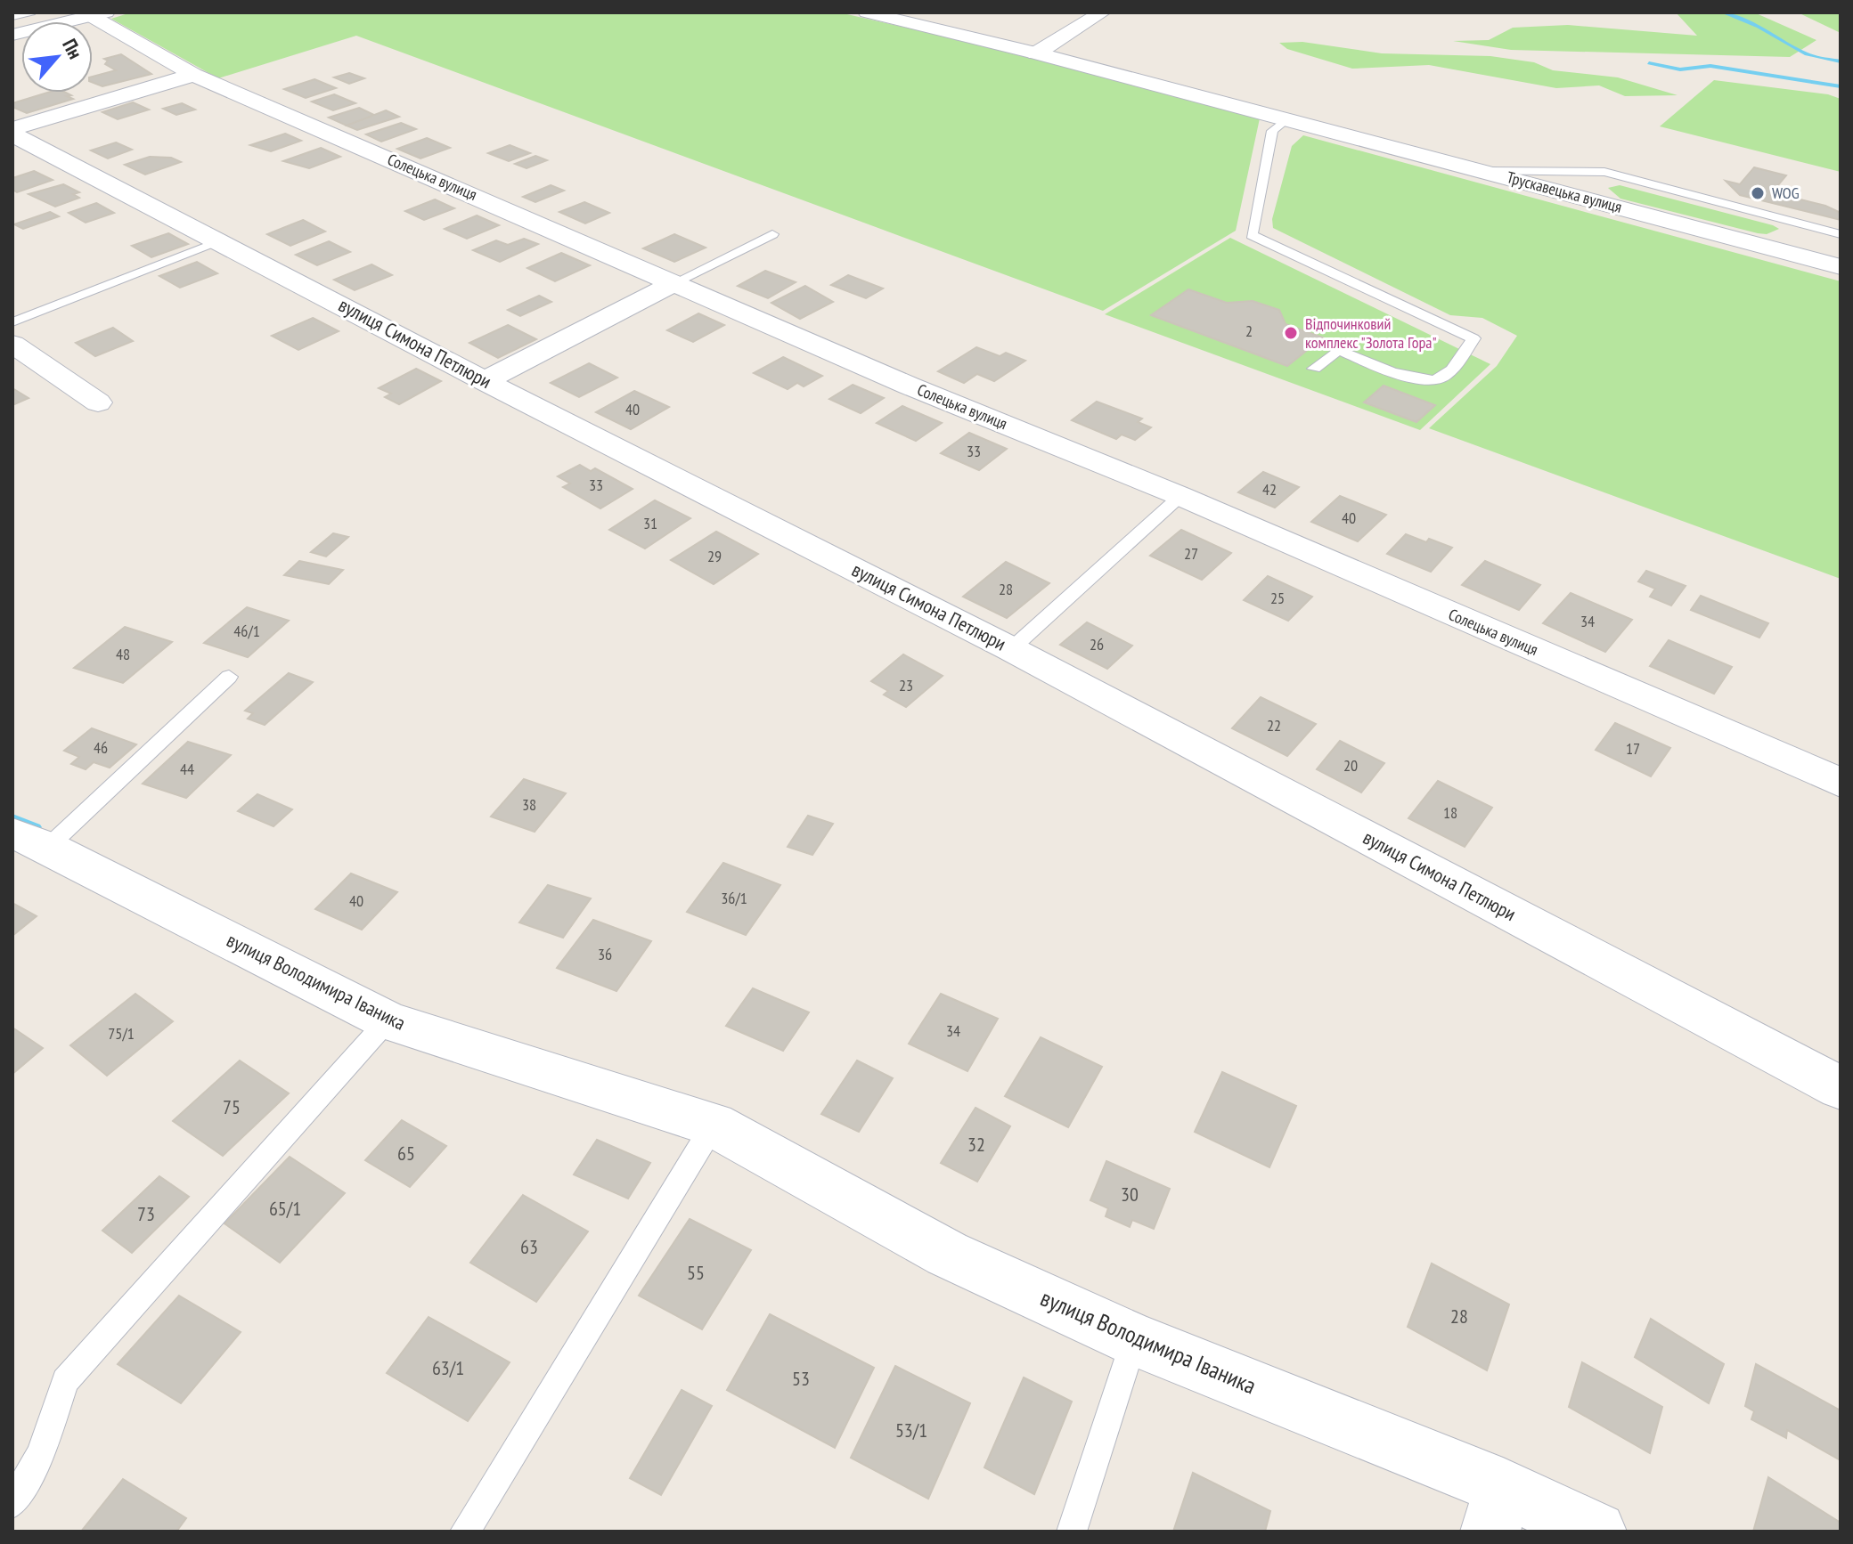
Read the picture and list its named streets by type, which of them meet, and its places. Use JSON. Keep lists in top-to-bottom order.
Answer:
{
  "streets": {
    "street": [
      "Солецька вулиця",
      "Трускавецька вулиця",
      "вулиця Симона Петлюри",
      "вулиця Володимира Іваника"
    ]
  },
  "places": ["WOG", "Відпочинковий комплекс \"Золота Гора\""],
  "house_numbers": [
    "2",
    "40",
    "33",
    "33",
    "42",
    "40",
    "31",
    "27",
    "29",
    "28",
    "25",
    "34",
    "46/1",
    "26",
    "48",
    "23",
    "22",
    "46",
    "17",
    "20",
    "44",
    "38",
    "18",
    "36/1",
    "40",
    "36",
    "34",
    "75/1",
    "75",
    "32",
    "65",
    "30",
    "65/1",
    "73",
    "63",
    "55",
    "28",
    "63/1",
    "53",
    "53/1"
  ],
  "north": "top right"
}
